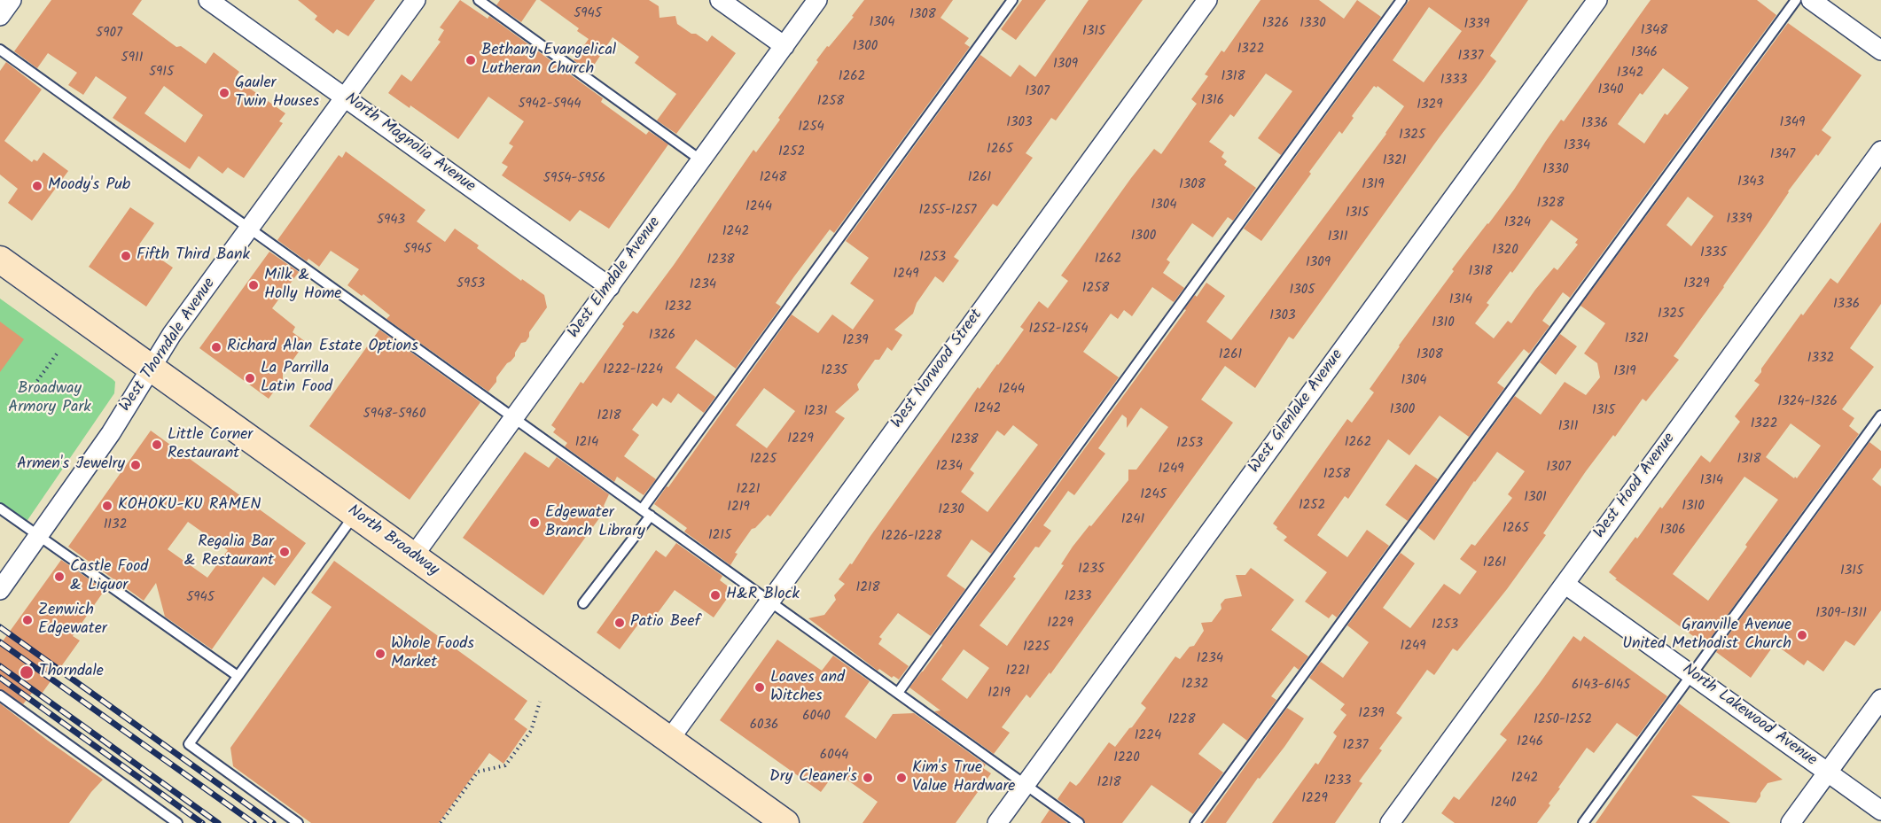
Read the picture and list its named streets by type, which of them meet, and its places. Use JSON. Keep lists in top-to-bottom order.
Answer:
{
  "streets": {
    "main road": ["North Broadway"],
    "street": [
      "North Magnolia Avenue",
      "West Elmdale Avenue",
      "West Thorndale Avenue",
      "West Norwood Street",
      "West Glenlake Avenue",
      "West Hood Avenue",
      "North Lakewood Avenue"
    ]
  },
  "crossings": [
    ["North Magnolia Avenue", "West Elmdale Avenue"],
    ["North Magnolia Avenue", "West Thorndale Avenue"],
    ["West Elmdale Avenue", "North Broadway"],
    ["West Thorndale Avenue", "North Broadway"],
    ["West Norwood Street", "North Broadway"],
    ["West Hood Avenue", "North Lakewood Avenue"]
  ],
  "parks": ["Broadway Armory Park"],
  "places": [
    "Bethany Evangelical Lutheran Church",
    "Gauler Twin Houses",
    "Moody's Pub",
    "Fifth Third Bank",
    "Milk & Holly Home",
    "Richard Alan Estate Options",
    "La Parrilla Latin Food",
    "Little Corner Restaurant",
    "Armen's Jewelry",
    "KOHOKU-KU RAMEN",
    "Edgewater Branch Library",
    "Regalia Bar & Restaurant",
    "Castle Food & Liquor",
    "H&R Block",
    "Zenwich Edgewater",
    "Patio Beef",
    "Granville Avenue United Methodist Church",
    "Whole Foods Market",
    "Thorndale",
    "Loaves and Witches",
    "Dry Cleaner's",
    "Kim's True Value Hardware"
  ],
  "house_numbers": [
    "5945",
    "1308",
    "1304",
    "1326",
    "1330",
    "1339",
    "1348",
    "1315",
    "5907",
    "1300",
    "1322",
    "1346",
    "1337",
    "5911",
    "1309",
    "5915",
    "1342",
    "1262",
    "1318",
    "1333",
    "1340",
    "1307",
    "1316",
    "1258",
    "5942-5944",
    "1329",
    "1303",
    "1349",
    "1336",
    "1254",
    "1325",
    "1334",
    "1265",
    "1252",
    "1347",
    "1321",
    "1330",
    "1248",
    "1261",
    "5954-5956",
    "1343",
    "1308",
    "1319",
    "1328",
    "1304",
    "1244",
    "1255-1257",
    "1315",
    "1339",
    "5943",
    "1324",
    "1242",
    "1300",
    "1311",
    "5945",
    "1320",
    "1335",
    "1253",
    "1262",
    "1238",
    "1309",
    "1318",
    "1249",
    "5953",
    "1329",
    "1234",
    "1258",
    "1305",
    "1314",
    "1336",
    "1232",
    "1325",
    "1303",
    "1310",
    "1252-1254",
    "1326",
    "1321",
    "1239",
    "1261",
    "1308",
    "1332",
    "1222-1224",
    "1235",
    "1319",
    "1304",
    "1244",
    "1324-1326",
    "1242",
    "1300",
    "1315",
    "1231",
    "5948-5960",
    "1218",
    "1322",
    "1311",
    "1229",
    "1238",
    "1214",
    "1262",
    "1253",
    "1225",
    "1318",
    "1234",
    "1307",
    "1249",
    "1258",
    "1314",
    "1221",
    "1245",
    "1301",
    "1252",
    "1310",
    "1219",
    "1230",
    "1241",
    "1132",
    "1265",
    "1306",
    "1215",
    "1226-1228",
    "1261",
    "1235",
    "1315",
    "1218",
    "1233",
    "5945",
    "1309-1311",
    "1229",
    "1253",
    "1249",
    "1225",
    "1234",
    "1221",
    "1232",
    "6143-6145",
    "1219",
    "1239",
    "6040",
    "1228",
    "1250-1252",
    "6036",
    "1224",
    "1246",
    "1237",
    "6044",
    "1220",
    "1242",
    "1233",
    "1218",
    "1229",
    "1240"
  ]
}
